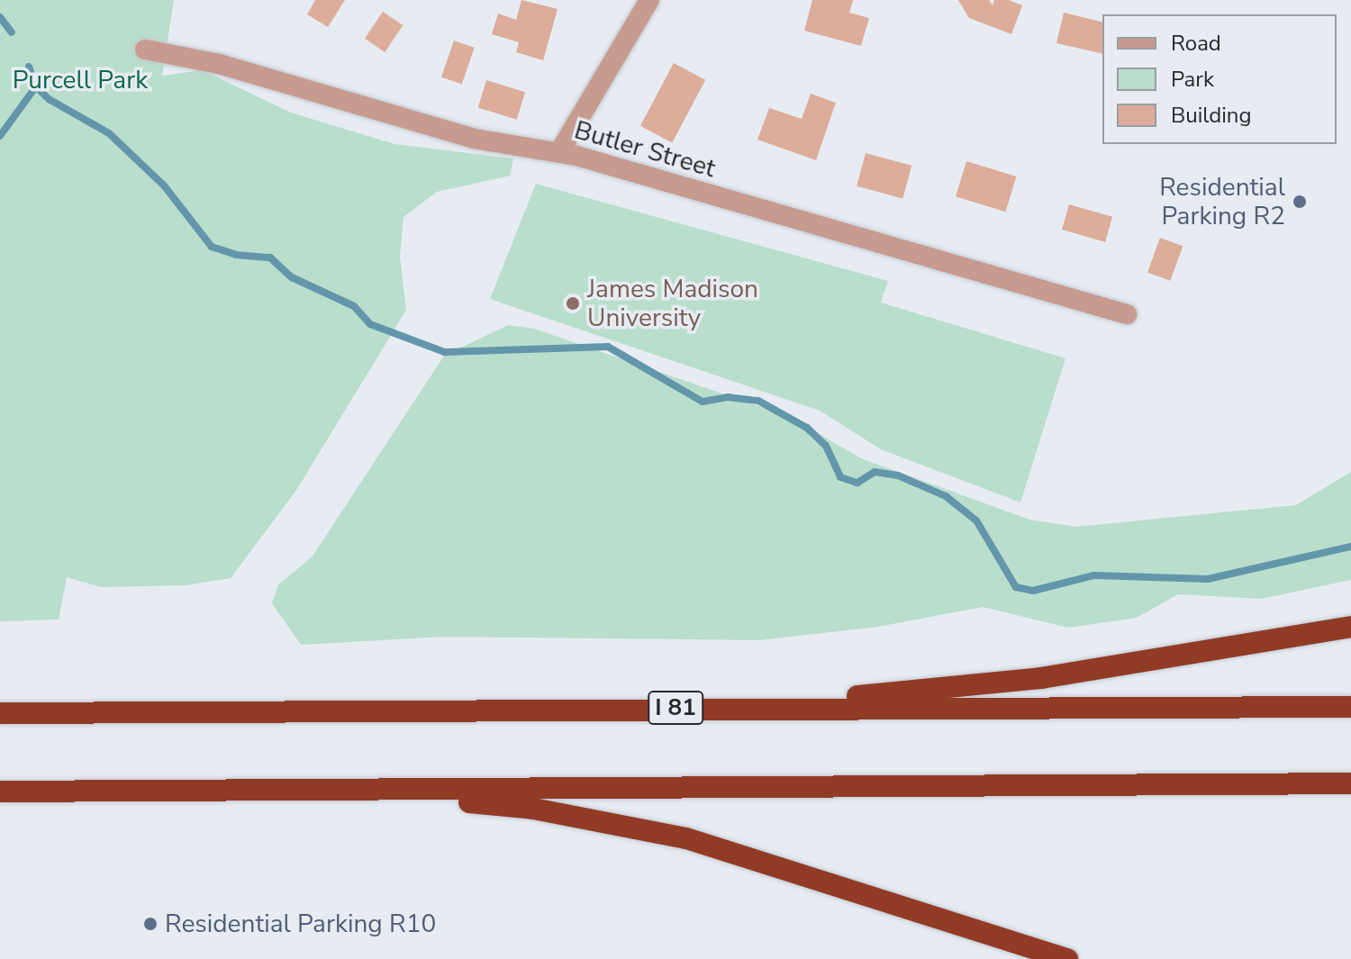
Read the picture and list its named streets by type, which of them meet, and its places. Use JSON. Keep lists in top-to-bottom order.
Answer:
{
  "streets": {
    "highway": ["I 81"],
    "street": ["Butler Street"]
  },
  "parks": ["Purcell Park"],
  "places": ["Residential Parking R2", "James Madison University", "Residential Parking R10"],
  "legend": ["Road", "Park", "Building"]
}
